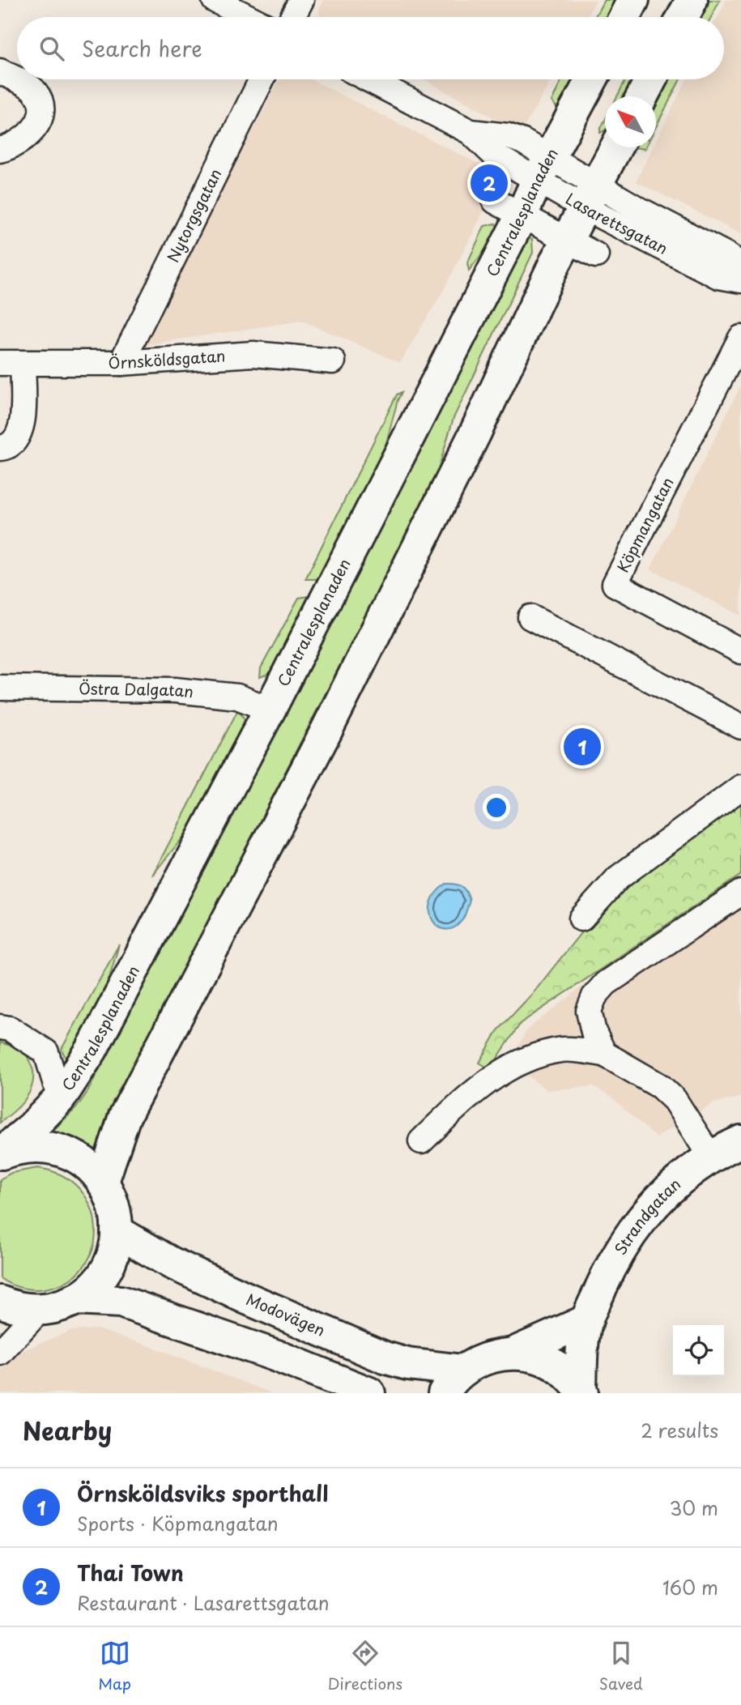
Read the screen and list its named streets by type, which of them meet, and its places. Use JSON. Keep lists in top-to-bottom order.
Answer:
{
  "streets": {
    "main road": ["Centralesplanaden", "Strandgatan", "Modovägen"],
    "street": [
      "Nytorgsgatan",
      "Lasarettsgatan",
      "Örnsköldsgatan",
      "Köpmangatan",
      "Östra Dalgatan"
    ]
  },
  "crossings": [
    ["Centralesplanaden", "Lasarettsgatan"],
    ["Centralesplanaden", "Östra Dalgatan"],
    ["Nytorgsgatan", "Örnsköldsgatan"]
  ],
  "north": "top left",
  "page": {
    "search": "Search here",
    "pins": ["2", "1"],
    "heading": ["Nearby", "2 results"],
    "list": [
      {
        "mark": "1",
        "name": "Örnsköldsviks sporthall",
        "note": "Sports · Köpmangatan",
        "value": "30 m"
      },
      {
        "mark": "2",
        "name": "Thai Town",
        "note": "Restaurant · Lasarettsgatan",
        "value": "160 m"
      }
    ],
    "nav": ["Map", "Directions", "Saved"]
  }
}
